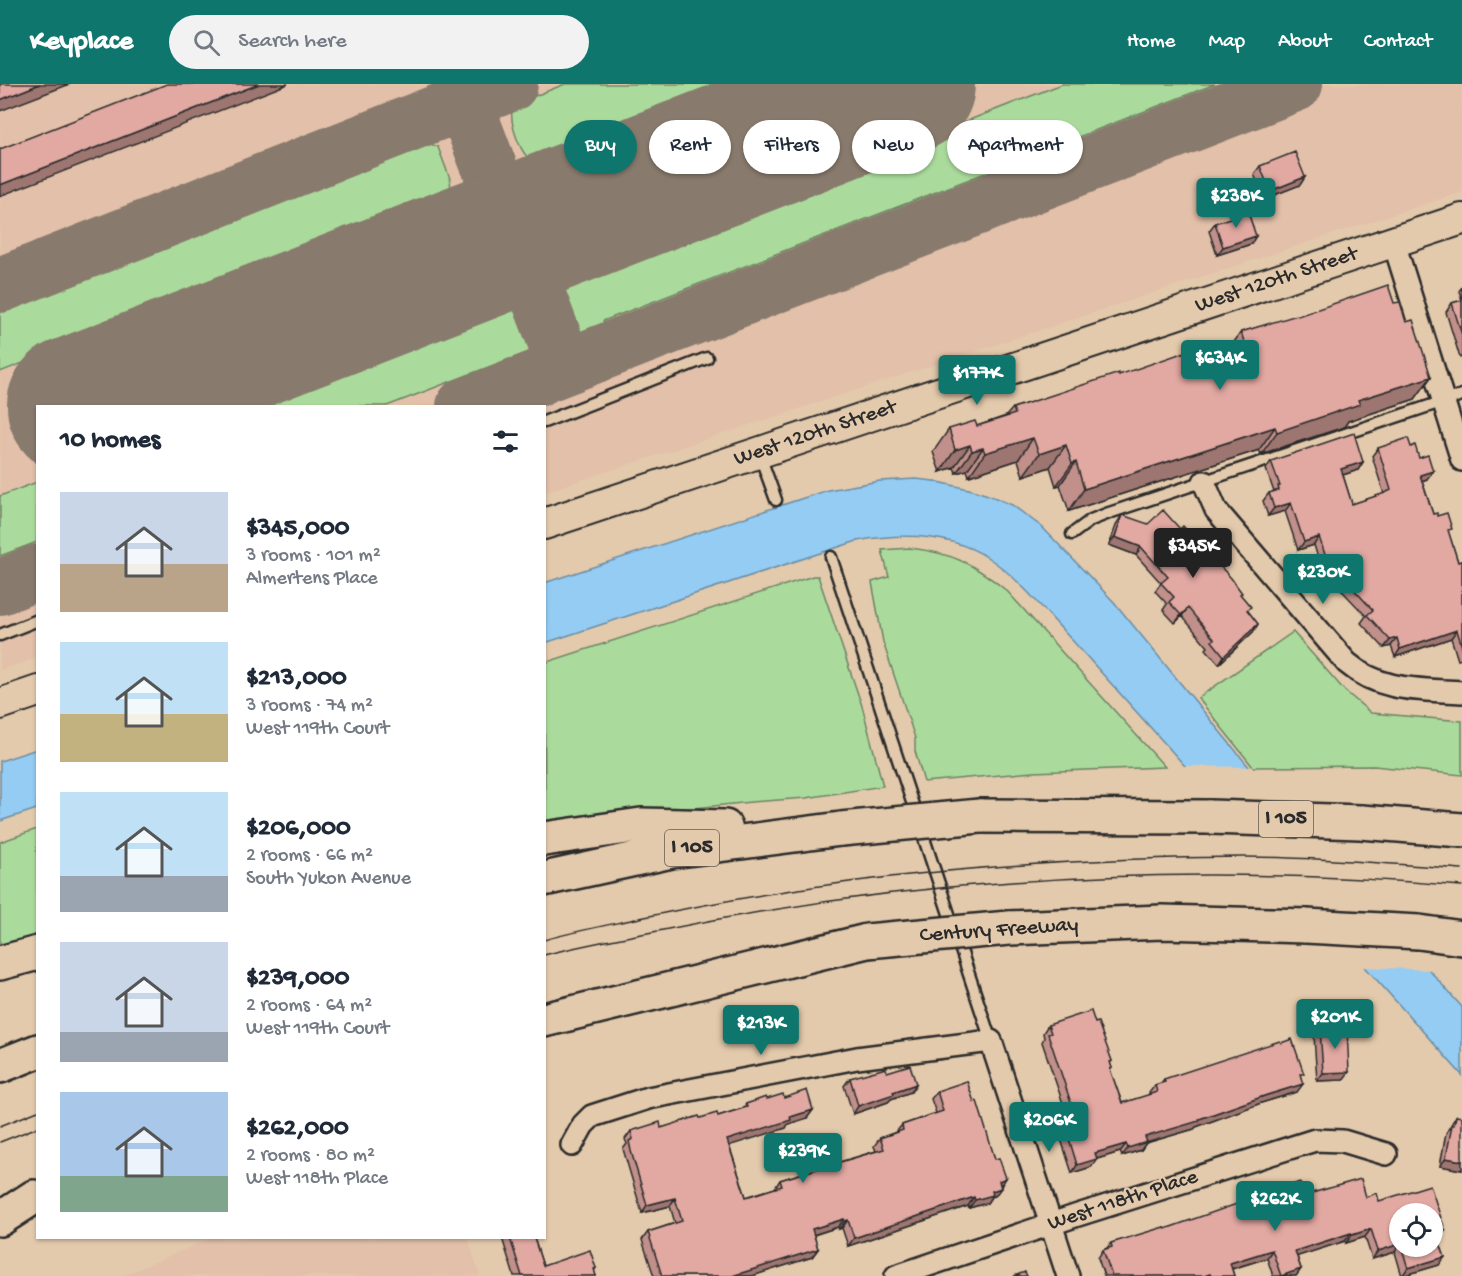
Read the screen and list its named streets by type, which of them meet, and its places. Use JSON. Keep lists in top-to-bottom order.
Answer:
{
  "streets": {
    "highway": ["I 105", "Century Freeway"],
    "main road": ["West 120th Street"],
    "street": ["West 118th Place"]
  },
  "page": {
    "header": "Keyplace",
    "search": "Search here",
    "nav": [
      "Home",
      "Map",
      "About",
      "Contact"
    ],
    "chip": [
      "Buy",
      "Rent",
      "Filters",
      "New",
      "Apartment"
    ],
    "price": [
      "$238K",
      "$634K",
      "$177K",
      "$345K",
      "$230K",
      "$201K",
      "$213K",
      "$206K",
      "$239K",
      "$262K"
    ],
    "heading": "10 homes",
    "list": [
      {
        "name": "$345,000",
        "note": "3 rooms · 101 m² · Almertens Place"
      },
      {
        "name": "$213,000",
        "note": "3 rooms · 74 m² · West 119th Court"
      },
      {
        "name": "$206,000",
        "note": "2 rooms · 66 m² · South Yukon Avenue"
      },
      {
        "name": "$239,000",
        "note": "2 rooms · 64 m² · West 119th Court"
      },
      {
        "name": "$262,000",
        "note": "2 rooms · 80 m² · West 118th Place"
      }
    ]
  }
}
